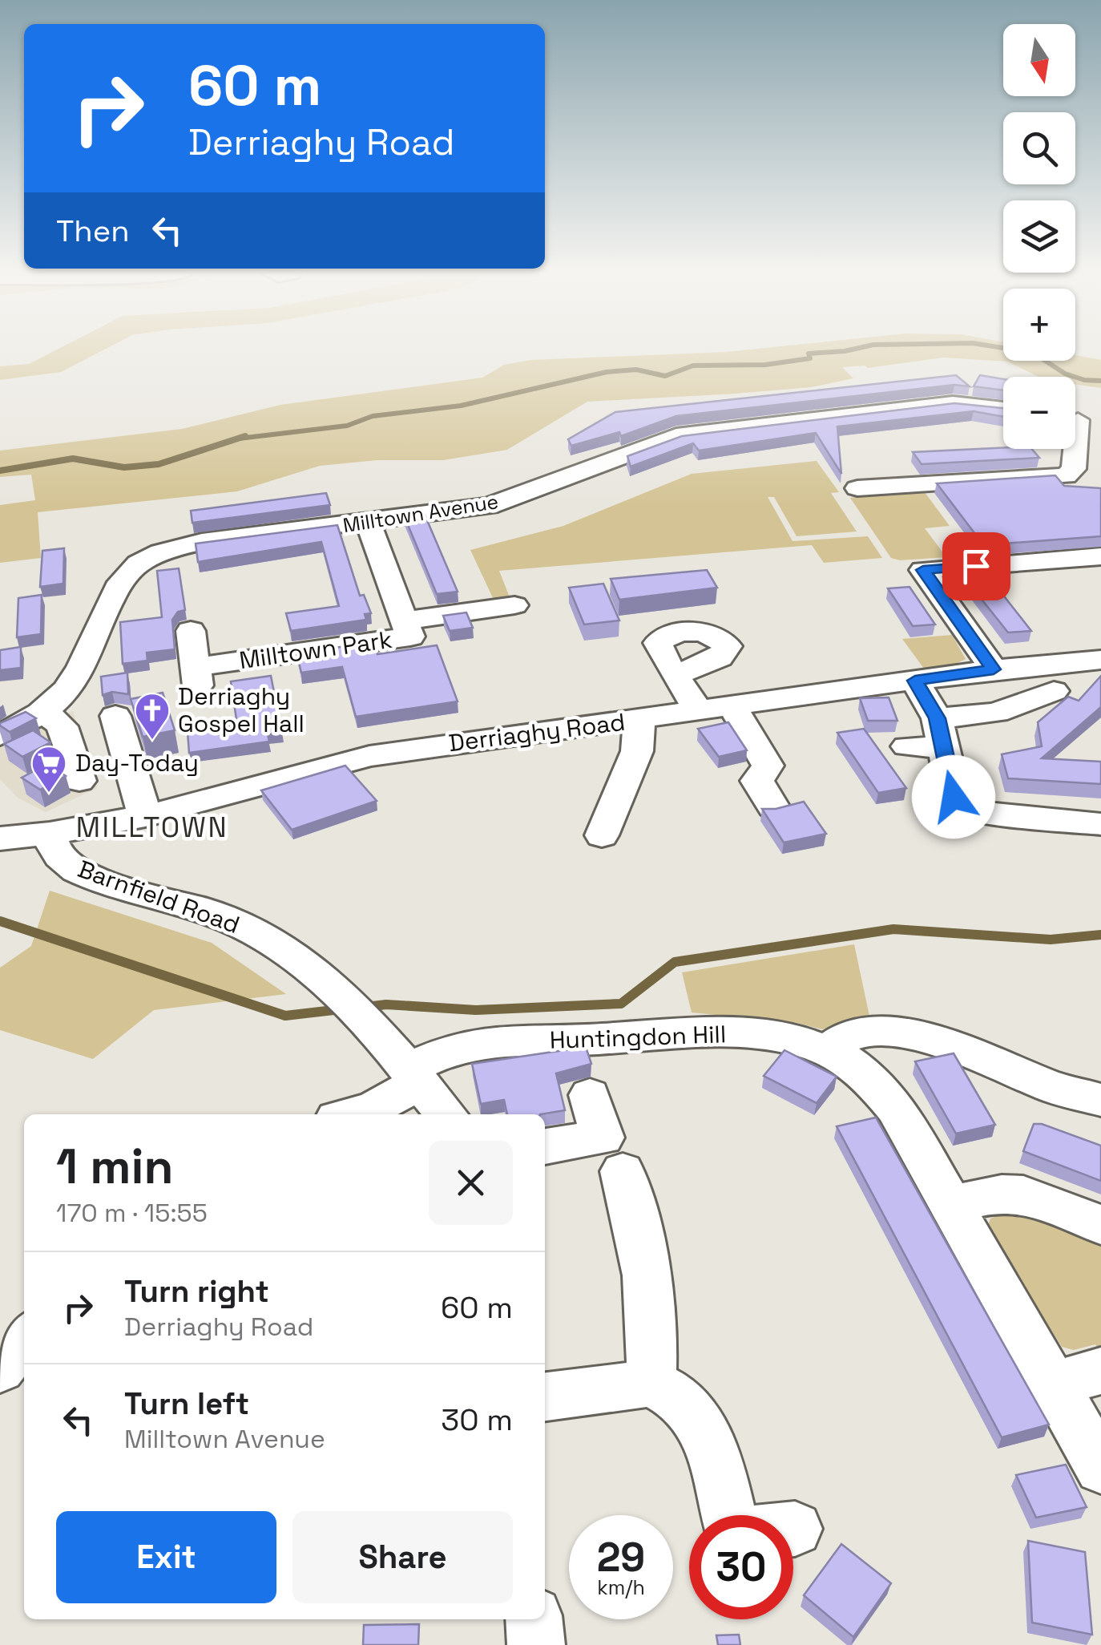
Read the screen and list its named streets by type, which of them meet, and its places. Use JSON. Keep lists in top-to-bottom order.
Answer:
{
  "streets": {
    "street": [
      "Milltown Avenue",
      "Milltown Park",
      "Derriaghy Road",
      "Barnfield Road",
      "Huntingdon Hill"
    ]
  },
  "crossings": [
    ["Milltown Avenue", "Milltown Park"],
    ["Derriaghy Road", "Barnfield Road"],
    ["Barnfield Road", "Huntingdon Hill"]
  ],
  "districts": ["MILLTOWN"],
  "places": {
    "church": ["Derriaghy Gospel Hall"],
    "supermarket": ["Day-Today"]
  },
  "north": "bottom",
  "page": {
    "map_buttons": ["+", "−"],
    "turn": ["60 m", "Derriaghy Road"],
    "then": "Then",
    "heading": ["1 min", "170 m · 15:55"],
    "list": [
      {
        "name": "Turn right",
        "note": "Derriaghy Road",
        "value": "60 m"
      },
      {
        "name": "Turn left",
        "note": "Milltown Avenue",
        "value": "30 m"
      }
    ],
    "buttons": ["Exit", "Share"],
    "speed": "29 km/h",
    "limit": "30"
  }
}
